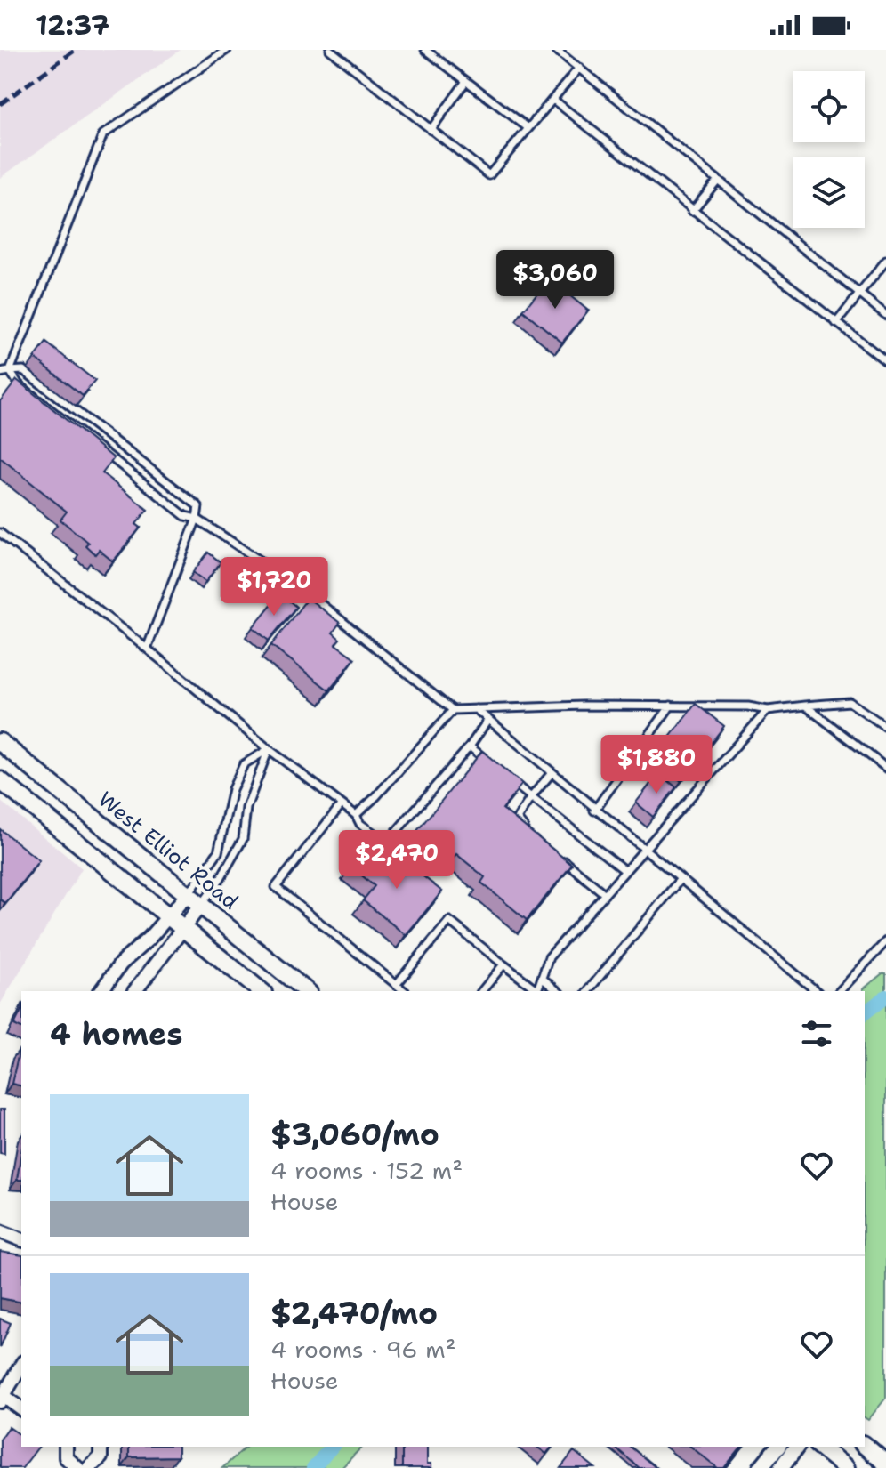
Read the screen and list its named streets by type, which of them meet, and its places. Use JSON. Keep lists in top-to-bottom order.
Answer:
{
  "streets": {
    "main road": ["West Elliot Road"]
  },
  "page": {
    "status": "12:37",
    "price": [
      "$3,060",
      "$1,720",
      "$1,880",
      "$2,470"
    ],
    "heading": "4 homes",
    "list": [
      {
        "name": "$3,060/mo",
        "note": "4 rooms · 152 m² · House"
      },
      {
        "name": "$2,470/mo",
        "note": "4 rooms · 96 m² · House"
      }
    ]
  }
}
